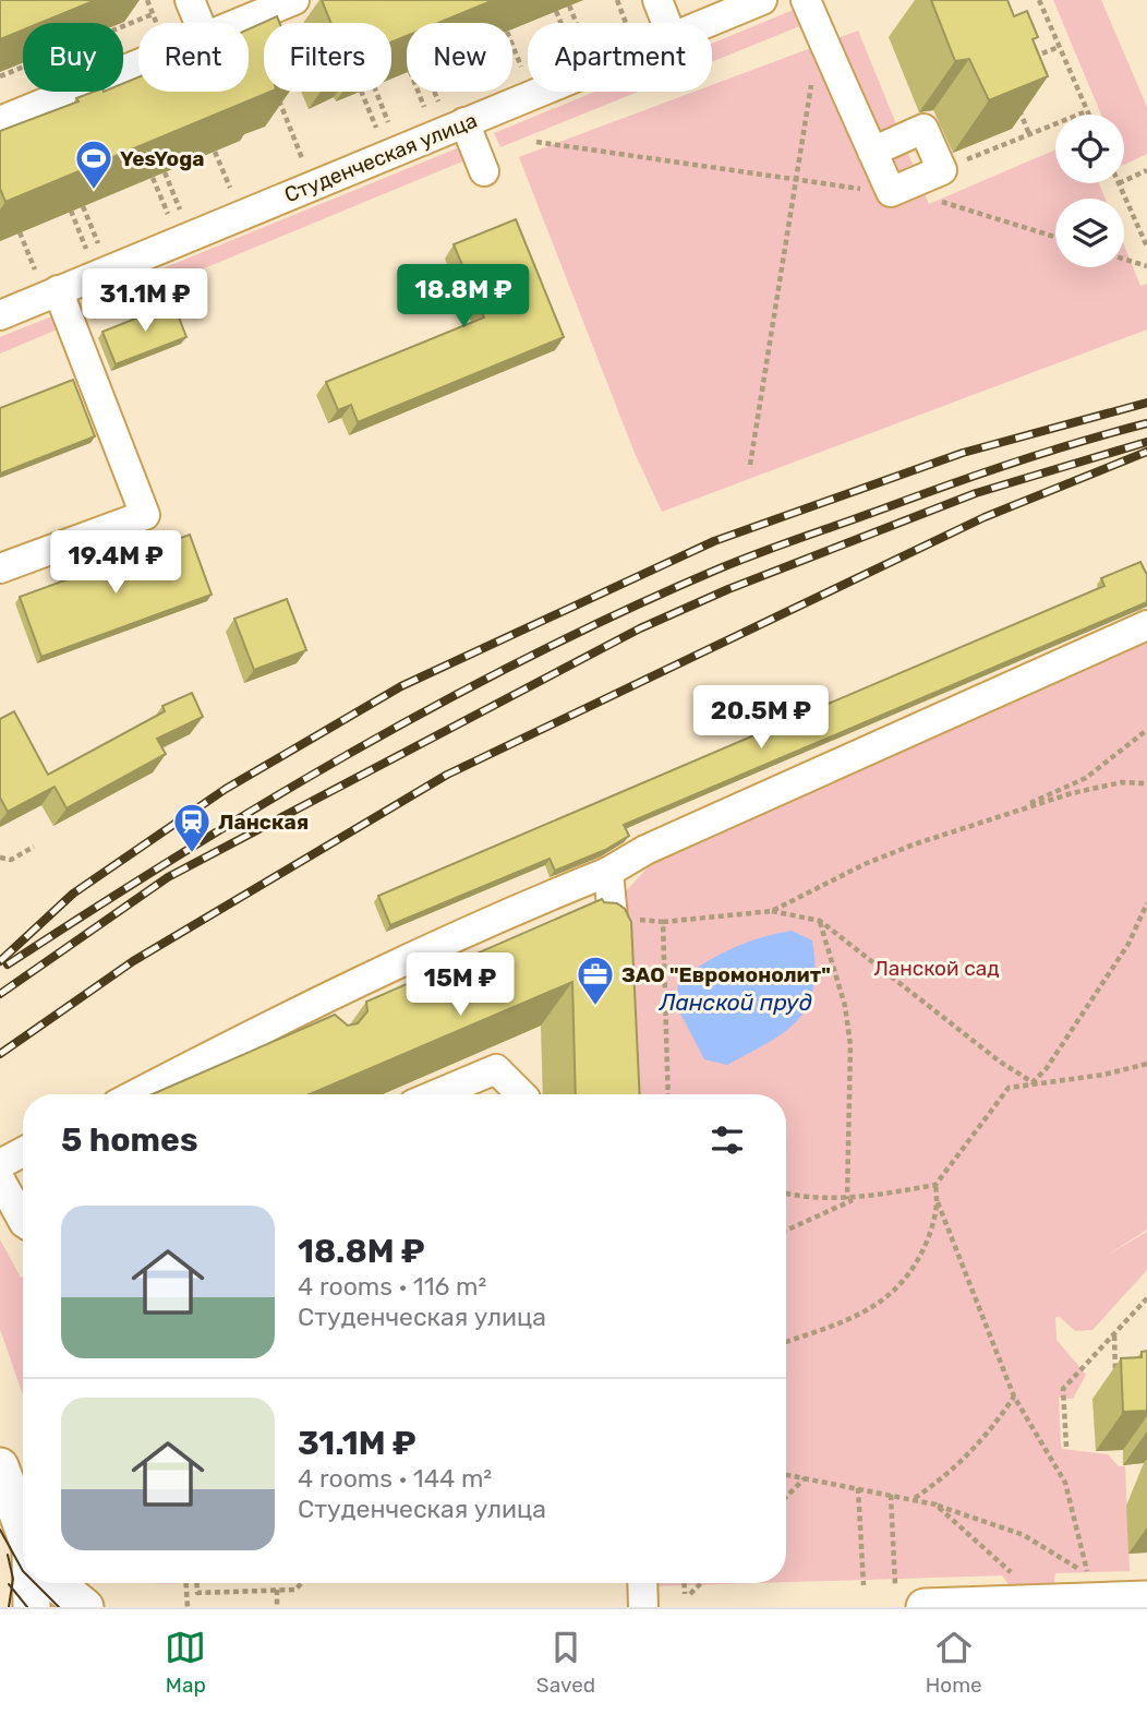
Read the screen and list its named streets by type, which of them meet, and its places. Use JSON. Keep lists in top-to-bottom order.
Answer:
{
  "streets": {
    "street": ["Студенческая улица"]
  },
  "water": ["Ланской пруд"],
  "parks": ["Ланской сад"],
  "places": {
    "sports": ["YesYoga"],
    "station": ["Ланская"],
    "office": ["ЗАО \"Евромонолит\""]
  },
  "page": {
    "chip": [
      "Buy",
      "Rent",
      "Filters",
      "New",
      "Apartment"
    ],
    "price": [
      "18.8M ₽",
      "31.1M ₽",
      "19.4M ₽",
      "20.5M ₽",
      "15M ₽"
    ],
    "heading": "5 homes",
    "list": [
      {
        "name": "18.8M ₽",
        "note": "4 rooms · 116 m² · Студенческая улица"
      },
      {
        "name": "31.1M ₽",
        "note": "4 rooms · 144 m² · Студенческая улица"
      }
    ],
    "tabs": ["Map", "Saved", "Home"]
  }
}
